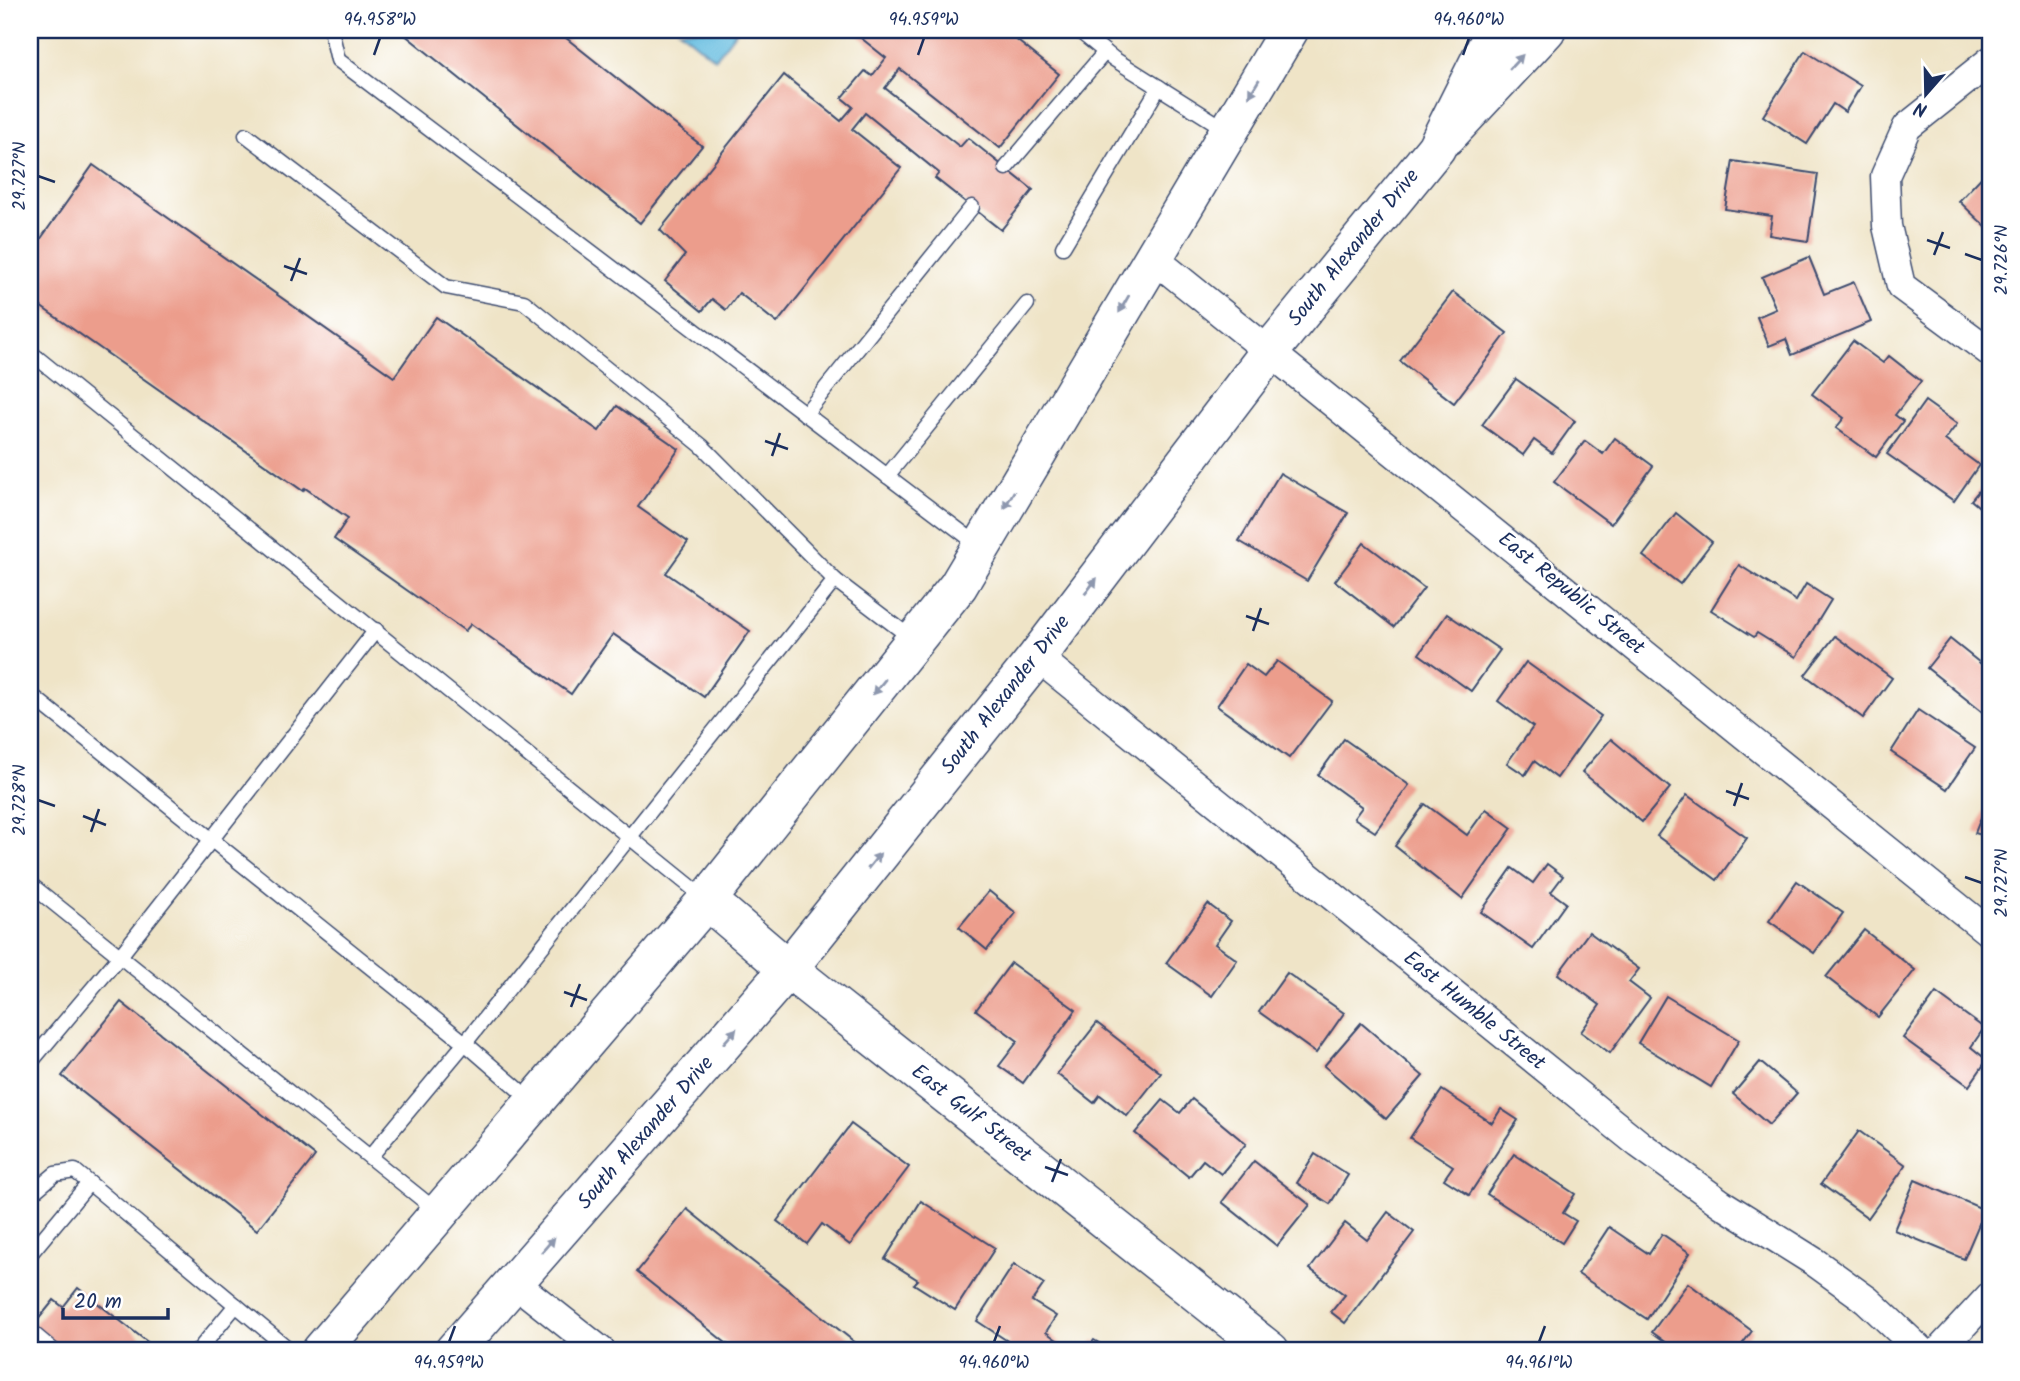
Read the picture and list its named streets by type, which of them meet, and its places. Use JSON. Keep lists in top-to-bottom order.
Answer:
{
  "streets": {
    "main road": ["South Alexander Drive", "East Gulf Street"],
    "street": ["East Republic Street", "East Humble Street"]
  },
  "crossings": [
    ["South Alexander Drive", "East Republic Street"],
    ["South Alexander Drive", "East Humble Street"],
    ["South Alexander Drive", "East Gulf Street"]
  ],
  "scale_bar": "20 m",
  "north": "bottom",
  "coordinates": [
    "94.958°W",
    "94.959°W",
    "94.960°W",
    "29.727°N",
    "29.726°N",
    "29.728°N",
    "94.961°W"
  ]
}
